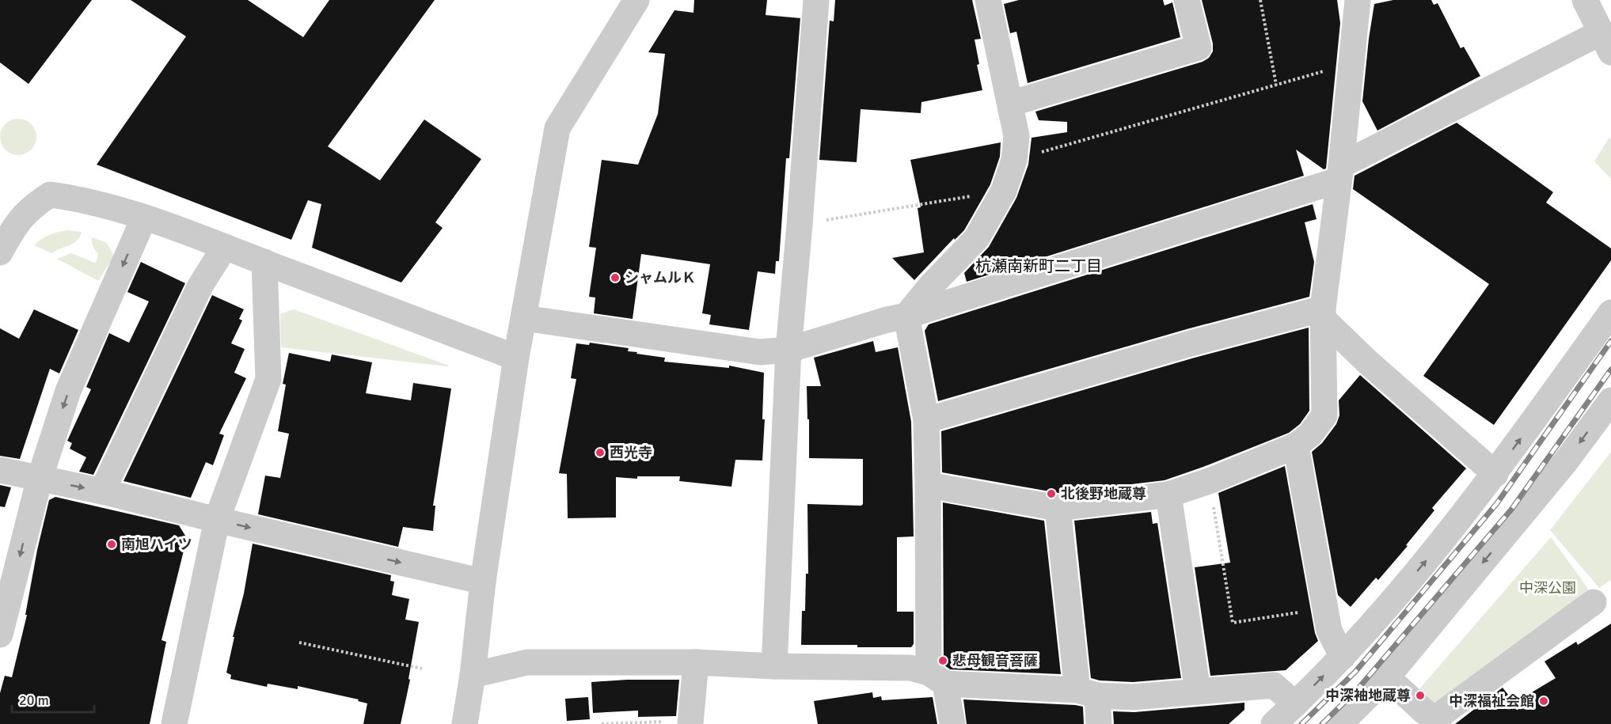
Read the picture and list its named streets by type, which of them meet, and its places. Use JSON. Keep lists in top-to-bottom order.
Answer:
{
  "districts": ["杭瀬南新町二丁目"],
  "parks": ["中深公園"],
  "places": [
    "シャムルＫ",
    "西光寺",
    "北後野地蔵尊",
    "南旭ハイツ",
    "悲母観音菩薩",
    "中深袖地蔵尊",
    "中深福祉会館"
  ],
  "scale_bar": "20 m"
}
